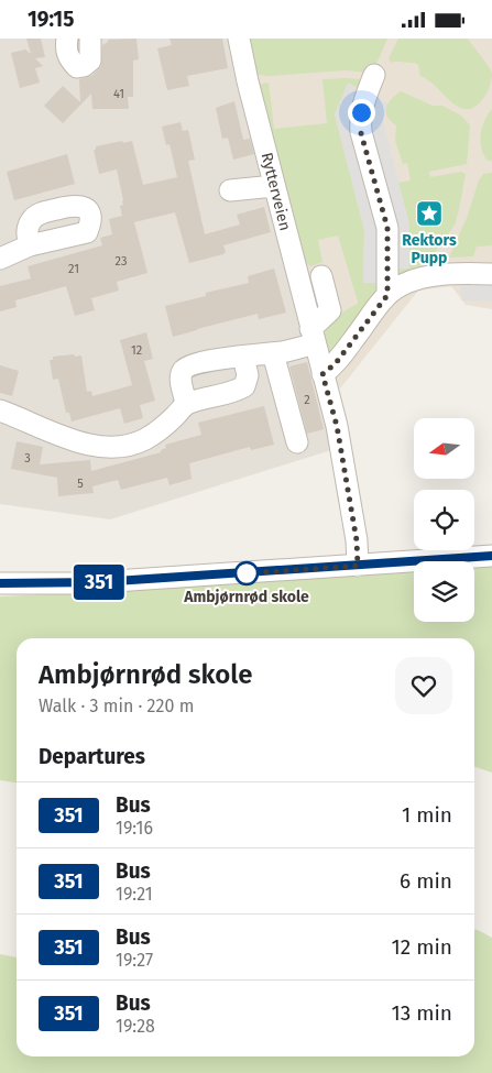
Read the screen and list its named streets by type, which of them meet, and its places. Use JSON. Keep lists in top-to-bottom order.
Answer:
{
  "streets": {
    "street": ["Rytterveien"]
  },
  "places": {
    "place": ["Rektors Pupp"],
    "other": ["Ambjørnrød skole"]
  },
  "lines": ["bus line 351"],
  "house_numbers": [
    "41",
    "23",
    "21",
    "12",
    "2",
    "3",
    "5"
  ],
  "north": "left",
  "page": {
    "status": "19:15",
    "on_map": "351",
    "heading": [
      ["Ambjørnrød skole", "Walk · 3 min · 220 m"],
      "Departures"
    ],
    "list": [
      {
        "mark": "351",
        "name": "Bus",
        "note": "19:16",
        "value": "1 min"
      },
      {
        "mark": "351",
        "name": "Bus",
        "note": "19:21",
        "value": "6 min"
      },
      {
        "mark": "351",
        "name": "Bus",
        "note": "19:27",
        "value": "12 min"
      },
      {
        "mark": "351",
        "name": "Bus",
        "note": "19:28",
        "value": "13 min"
      }
    ]
  }
}
